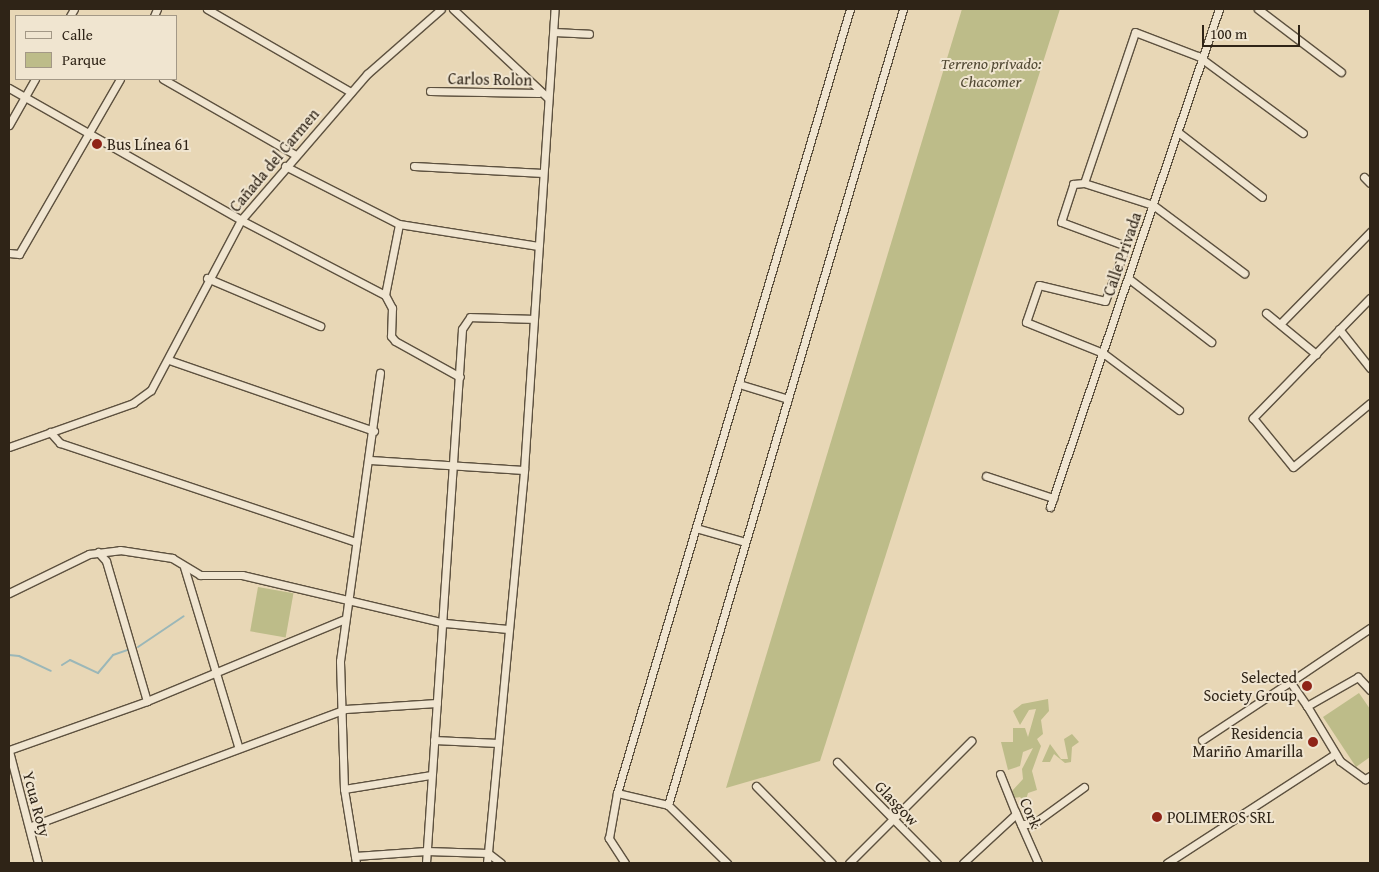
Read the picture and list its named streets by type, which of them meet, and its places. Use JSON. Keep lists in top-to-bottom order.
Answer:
{
  "streets": {
    "street": [
      "Carlos Rolon",
      "Cañada del Carmen",
      "Calle Privada",
      "Glasgow",
      "Ycua Roty",
      "Cork"
    ]
  },
  "parks": ["Terreno privado: Chacomer"],
  "places": [
    "Bus Línea 61",
    "Selected Society Group",
    "Residencia Mariño Amarilla",
    "POLIMEROS SRL"
  ],
  "legend": ["Calle", "Parque"],
  "scale_bar": "100 m"
}
